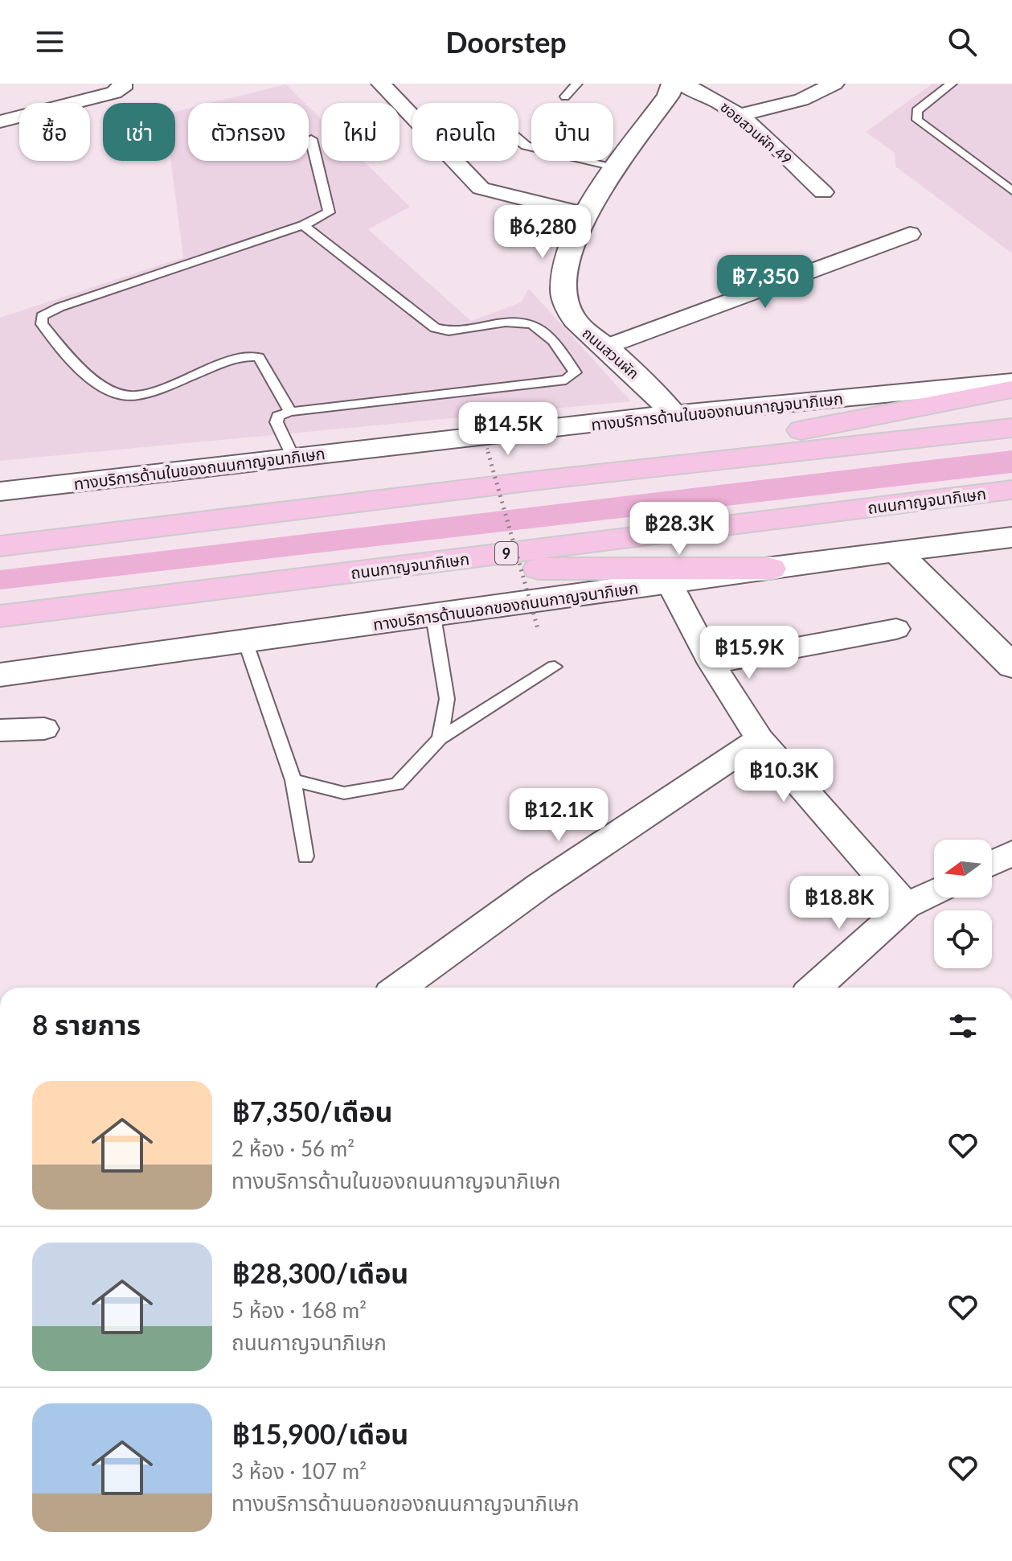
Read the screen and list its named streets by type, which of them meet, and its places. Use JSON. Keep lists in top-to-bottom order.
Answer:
{
  "streets": {
    "highway": ["ถนนกาญจนาภิเษก", "9"],
    "main road": ["ถนนสวนผัก", "ทางบริการด้านในของถนนกาญจนาภิเษก", "ทางบริการด้านนอกของถนนกาญจนาภิเษก"],
    "street": ["ซอยสวนผัก 49"]
  },
  "crossings": [
    ["ถนนสวนผัก", "ทางบริการด้านในของถนนกาญจนาภิเษก"]
  ],
  "north": "left",
  "page": {
    "header": "Doorstep",
    "chip": [
      "ซื้อ",
      "เช่า",
      "ตัวกรอง",
      "ใหม่",
      "คอนโด",
      "บ้าน"
    ],
    "price": [
      "฿6,280",
      "฿7,350",
      "฿14.5K",
      "฿28.3K",
      "฿15.9K",
      "฿10.3K",
      "฿12.1K",
      "฿18.8K"
    ],
    "heading": "8 รายการ",
    "list": [
      {
        "name": "฿7,350/เดือน",
        "note": "2 ห้อง · 56 m² · ทางบริการด้านในของถนนกาญจนาภิเษก"
      },
      {
        "name": "฿28,300/เดือน",
        "note": "5 ห้อง · 168 m² · ถนนกาญจนาภิเษก"
      },
      {
        "name": "฿15,900/เดือน",
        "note": "3 ห้อง · 107 m² · ทางบริการด้านนอกของถนนกาญจนาภิเษก"
      }
    ]
  }
}
